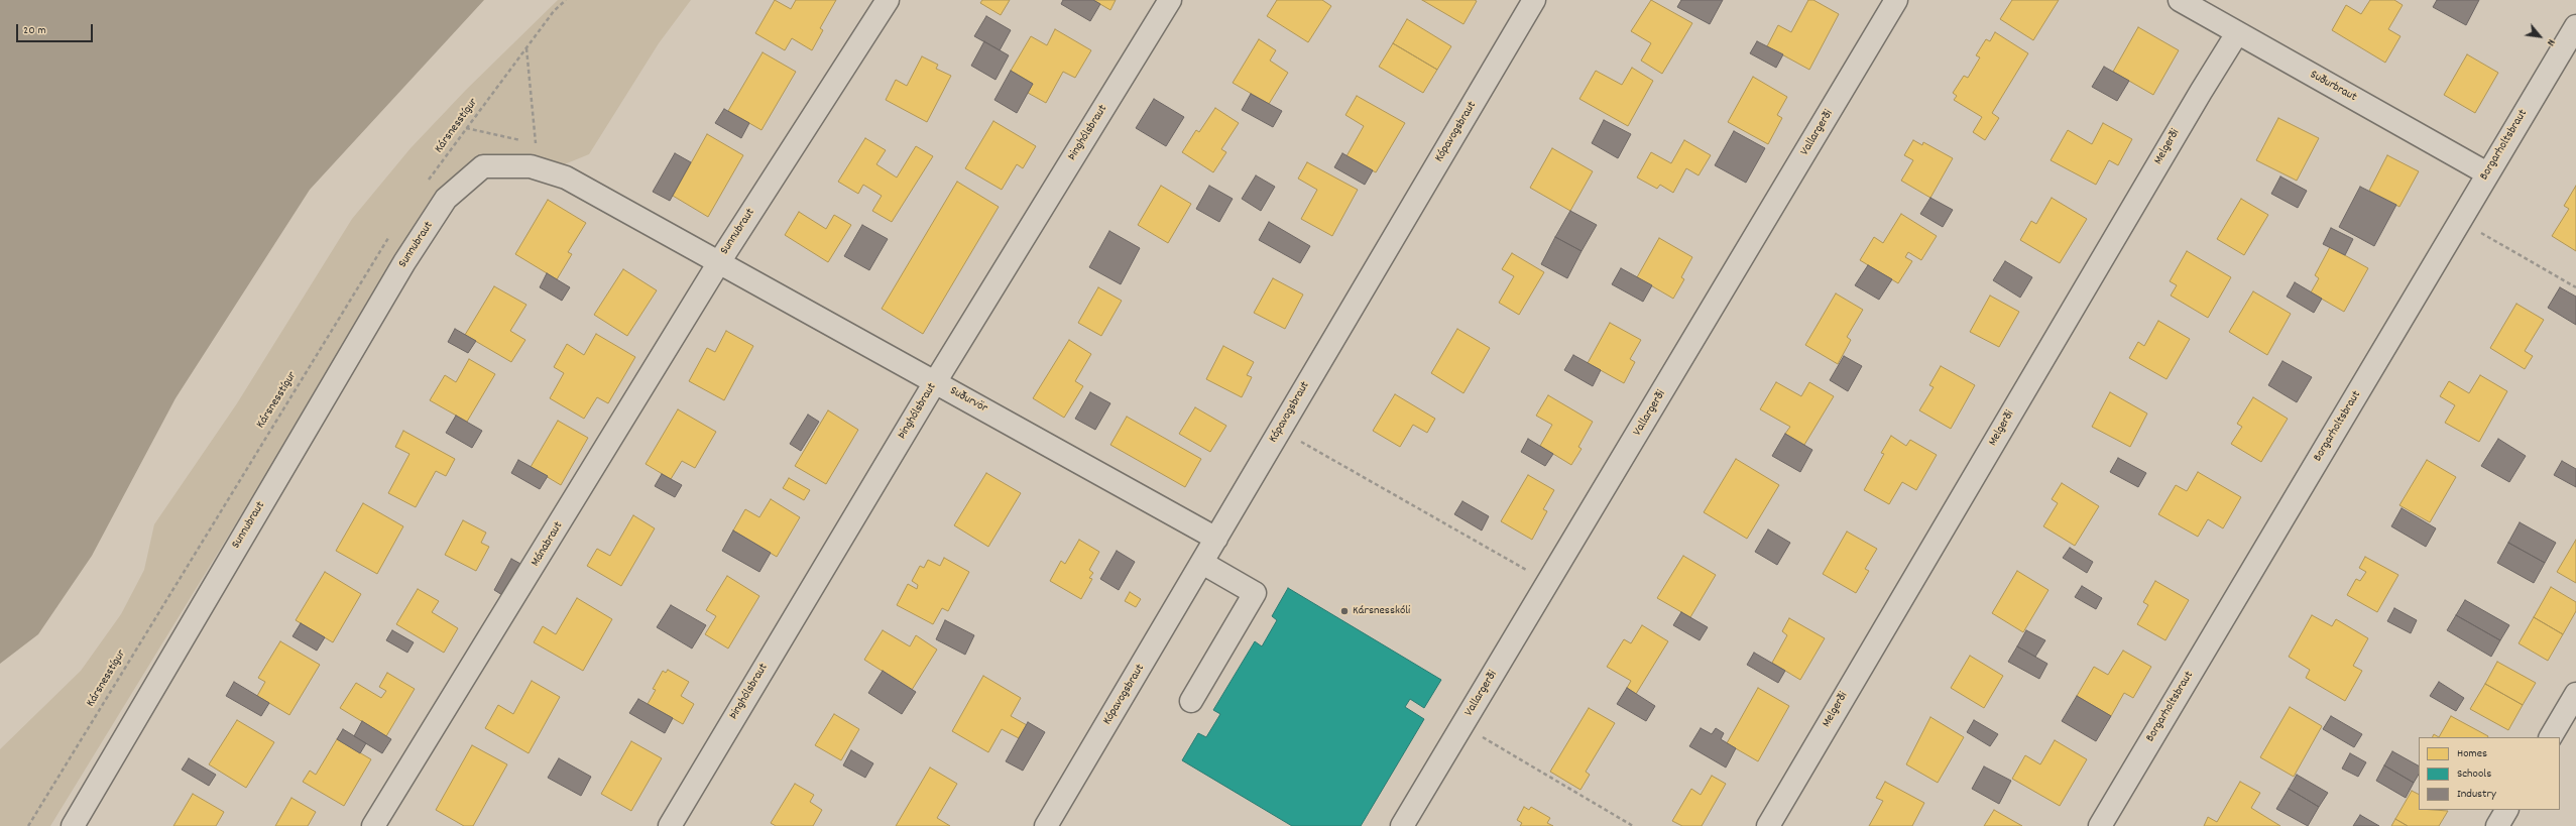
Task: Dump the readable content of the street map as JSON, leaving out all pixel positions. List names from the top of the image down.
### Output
{
  "streets": {
    "street": [
      "Suðurbraut",
      "Kópavogsbraut",
      "Þinghólsbraut",
      "Vallargerði",
      "Borgarholtsbraut",
      "Melgerði",
      "Sunnubraut",
      "Suðurvör",
      "Mánabraut"
    ],
    "path": ["Kársnesstígur"]
  },
  "crossings": [
    ["Suðurbraut", "Borgarholtsbraut"],
    ["Suðurbraut", "Melgerði"],
    ["Kópavogsbraut", "Suðurvör"],
    ["Þinghólsbraut", "Suðurvör"],
    ["Sunnubraut", "Suðurvör"],
    ["Sunnubraut", "Mánabraut"],
    ["Suðurvör", "Mánabraut"]
  ],
  "places": ["Kársnesskóli"],
  "legend": ["Homes", "Schools", "Industry"],
  "scale_bar": "20 m",
  "north": "bottom right"
}
